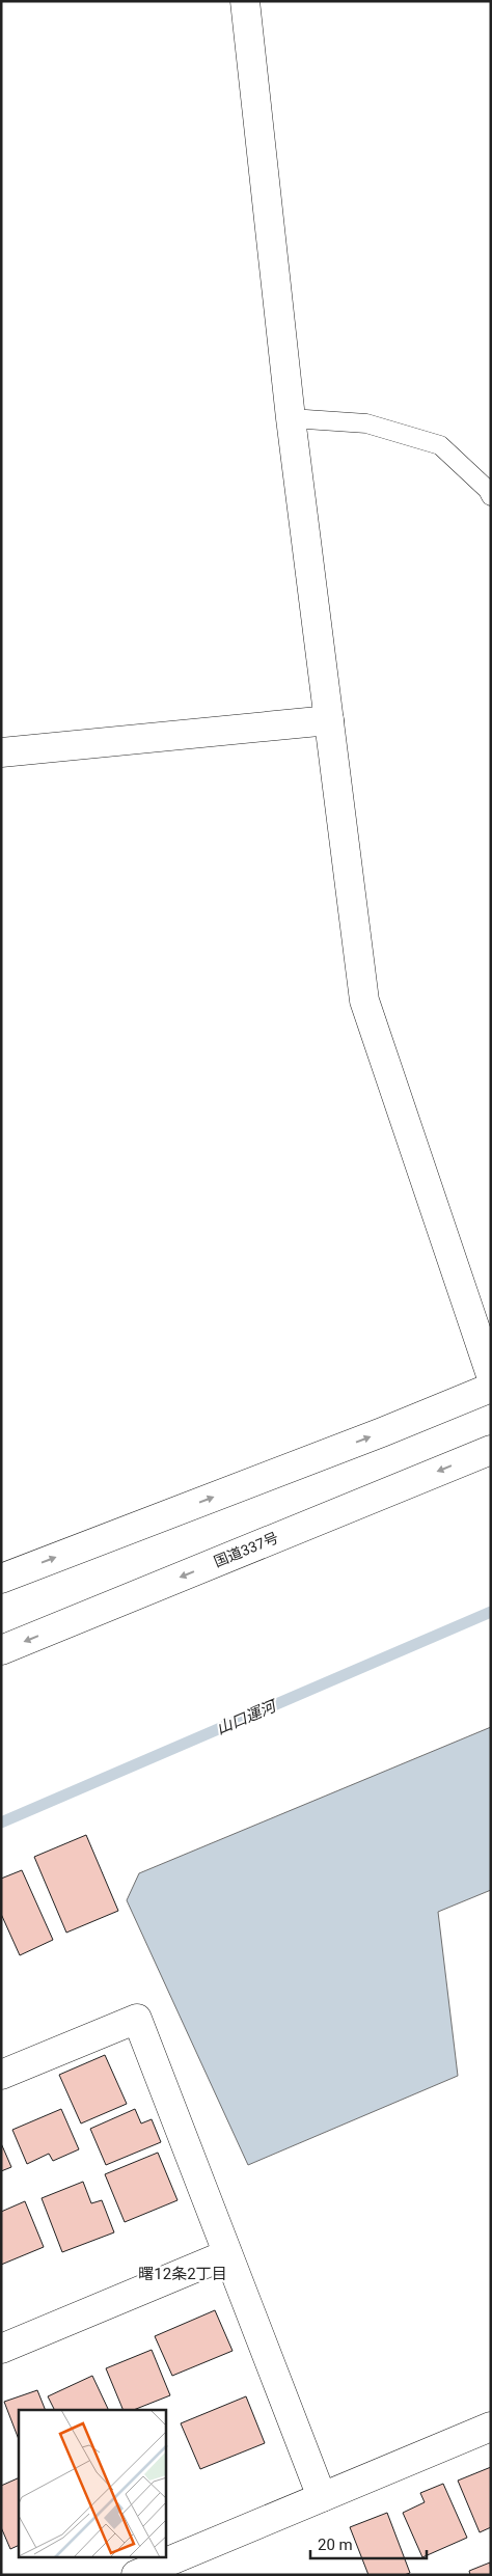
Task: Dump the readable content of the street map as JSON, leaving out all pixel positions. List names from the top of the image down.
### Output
{
  "streets": {
    "main road": ["国道337号"]
  },
  "districts": ["曙12条2丁目"],
  "water": ["山口運河"],
  "scale_bar": "20 m"
}
